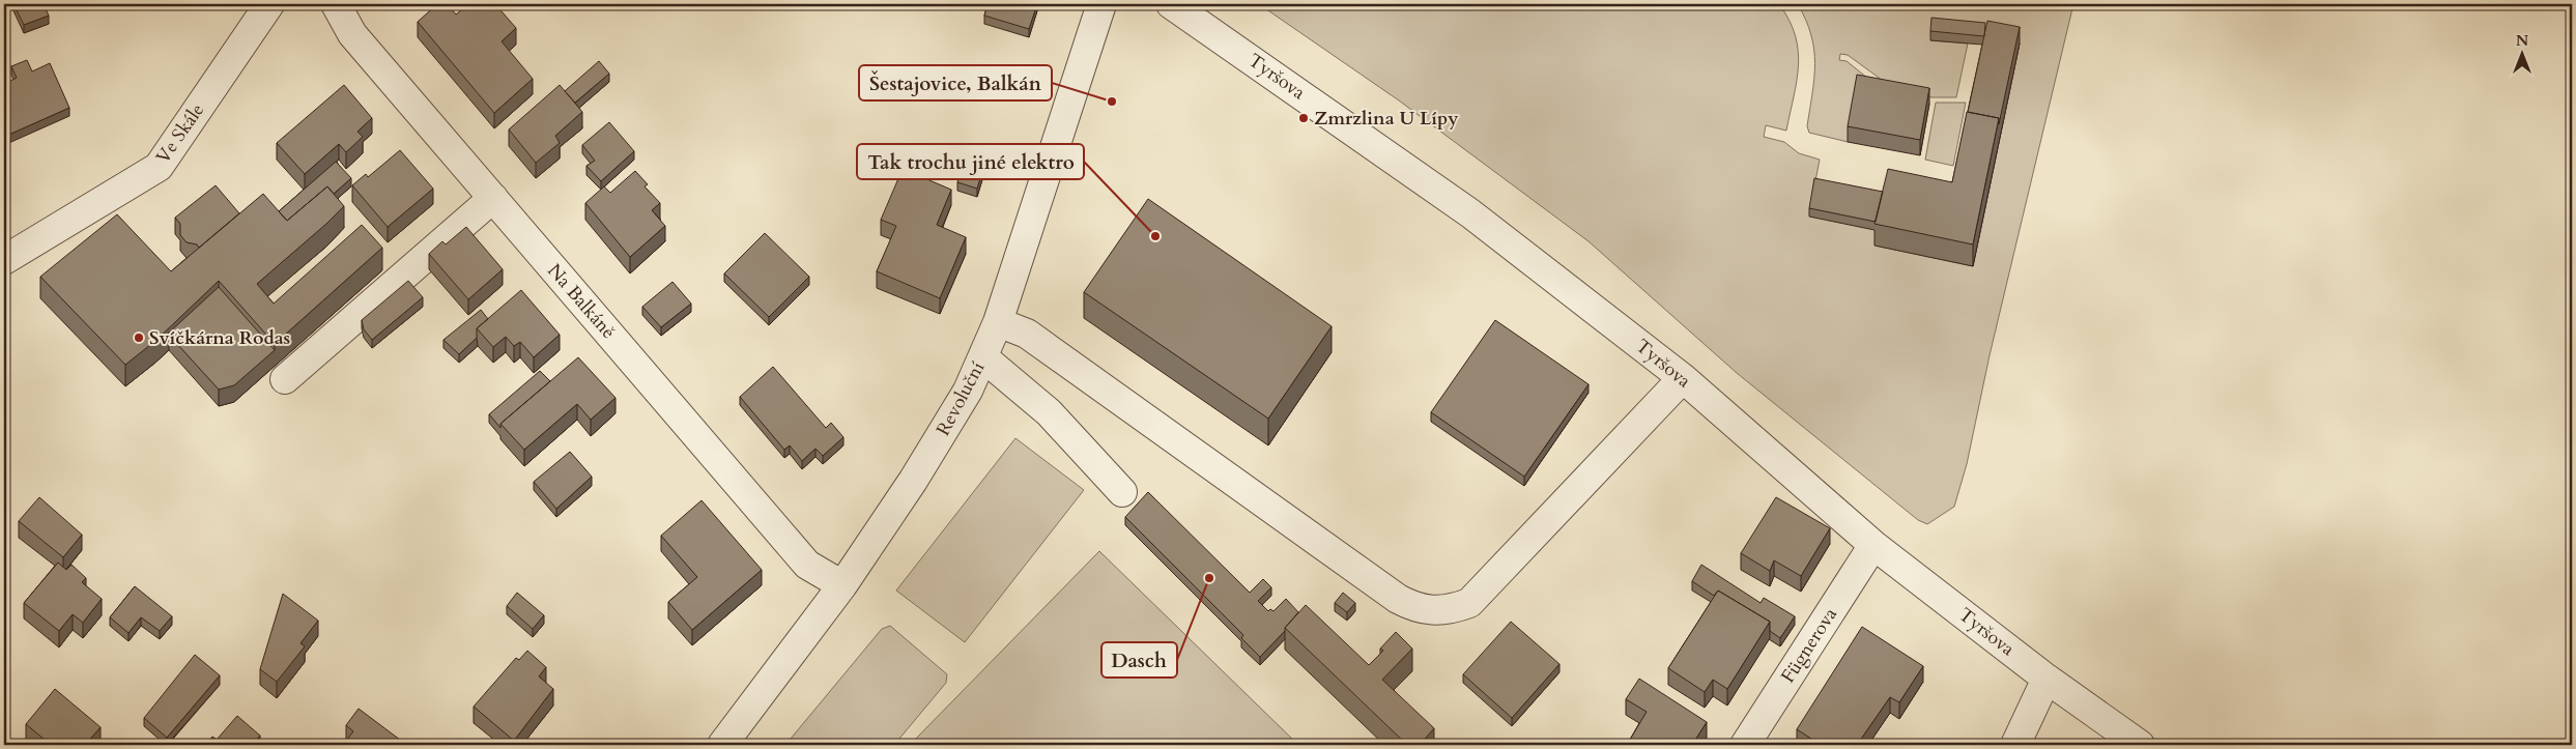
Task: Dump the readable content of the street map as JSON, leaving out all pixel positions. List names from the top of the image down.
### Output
{
  "streets": {
    "street": [
      "Tyršova",
      "Ve Skále",
      "Na Balkáně",
      "Revoluční",
      "Fügnerova"
    ]
  },
  "crossings": [
    ["Tyršova", "Fügnerova"],
    ["Na Balkáně", "Revoluční"]
  ],
  "places": [
    "Šestajovice, Balkán",
    "Zmrzlina U Lípy",
    "Tak trochu jiné elektro",
    "Svíčkárna Rodas",
    "Dasch"
  ],
  "north": "top"
}
